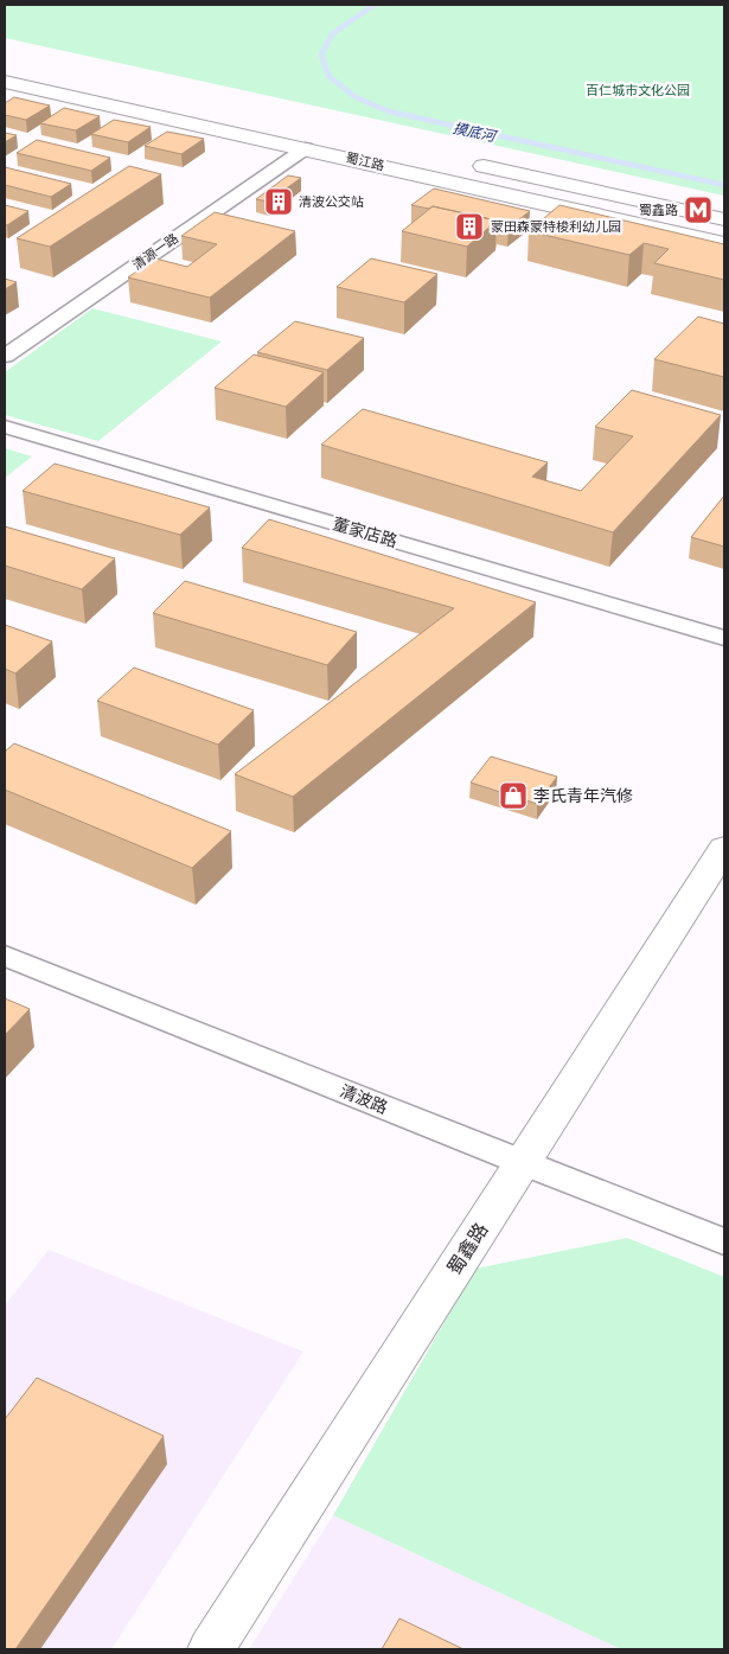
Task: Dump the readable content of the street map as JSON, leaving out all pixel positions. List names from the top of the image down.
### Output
{
  "streets": {
    "street": [
      "蜀江路",
      "清源一路",
      "董家店路",
      "清波路",
      "蜀鑫路"
    ]
  },
  "crossings": [
    ["蜀江路", "清源一路"],
    ["清波路", "蜀鑫路"]
  ],
  "water": ["摸底河"],
  "parks": ["百仁城市文化公园"],
  "places": {
    "building": ["清波公交站", "蒙田森蒙特梭利幼儿园"],
    "metro station": ["蜀鑫路"],
    "shop": ["李氏青年汽修"]
  }
}
